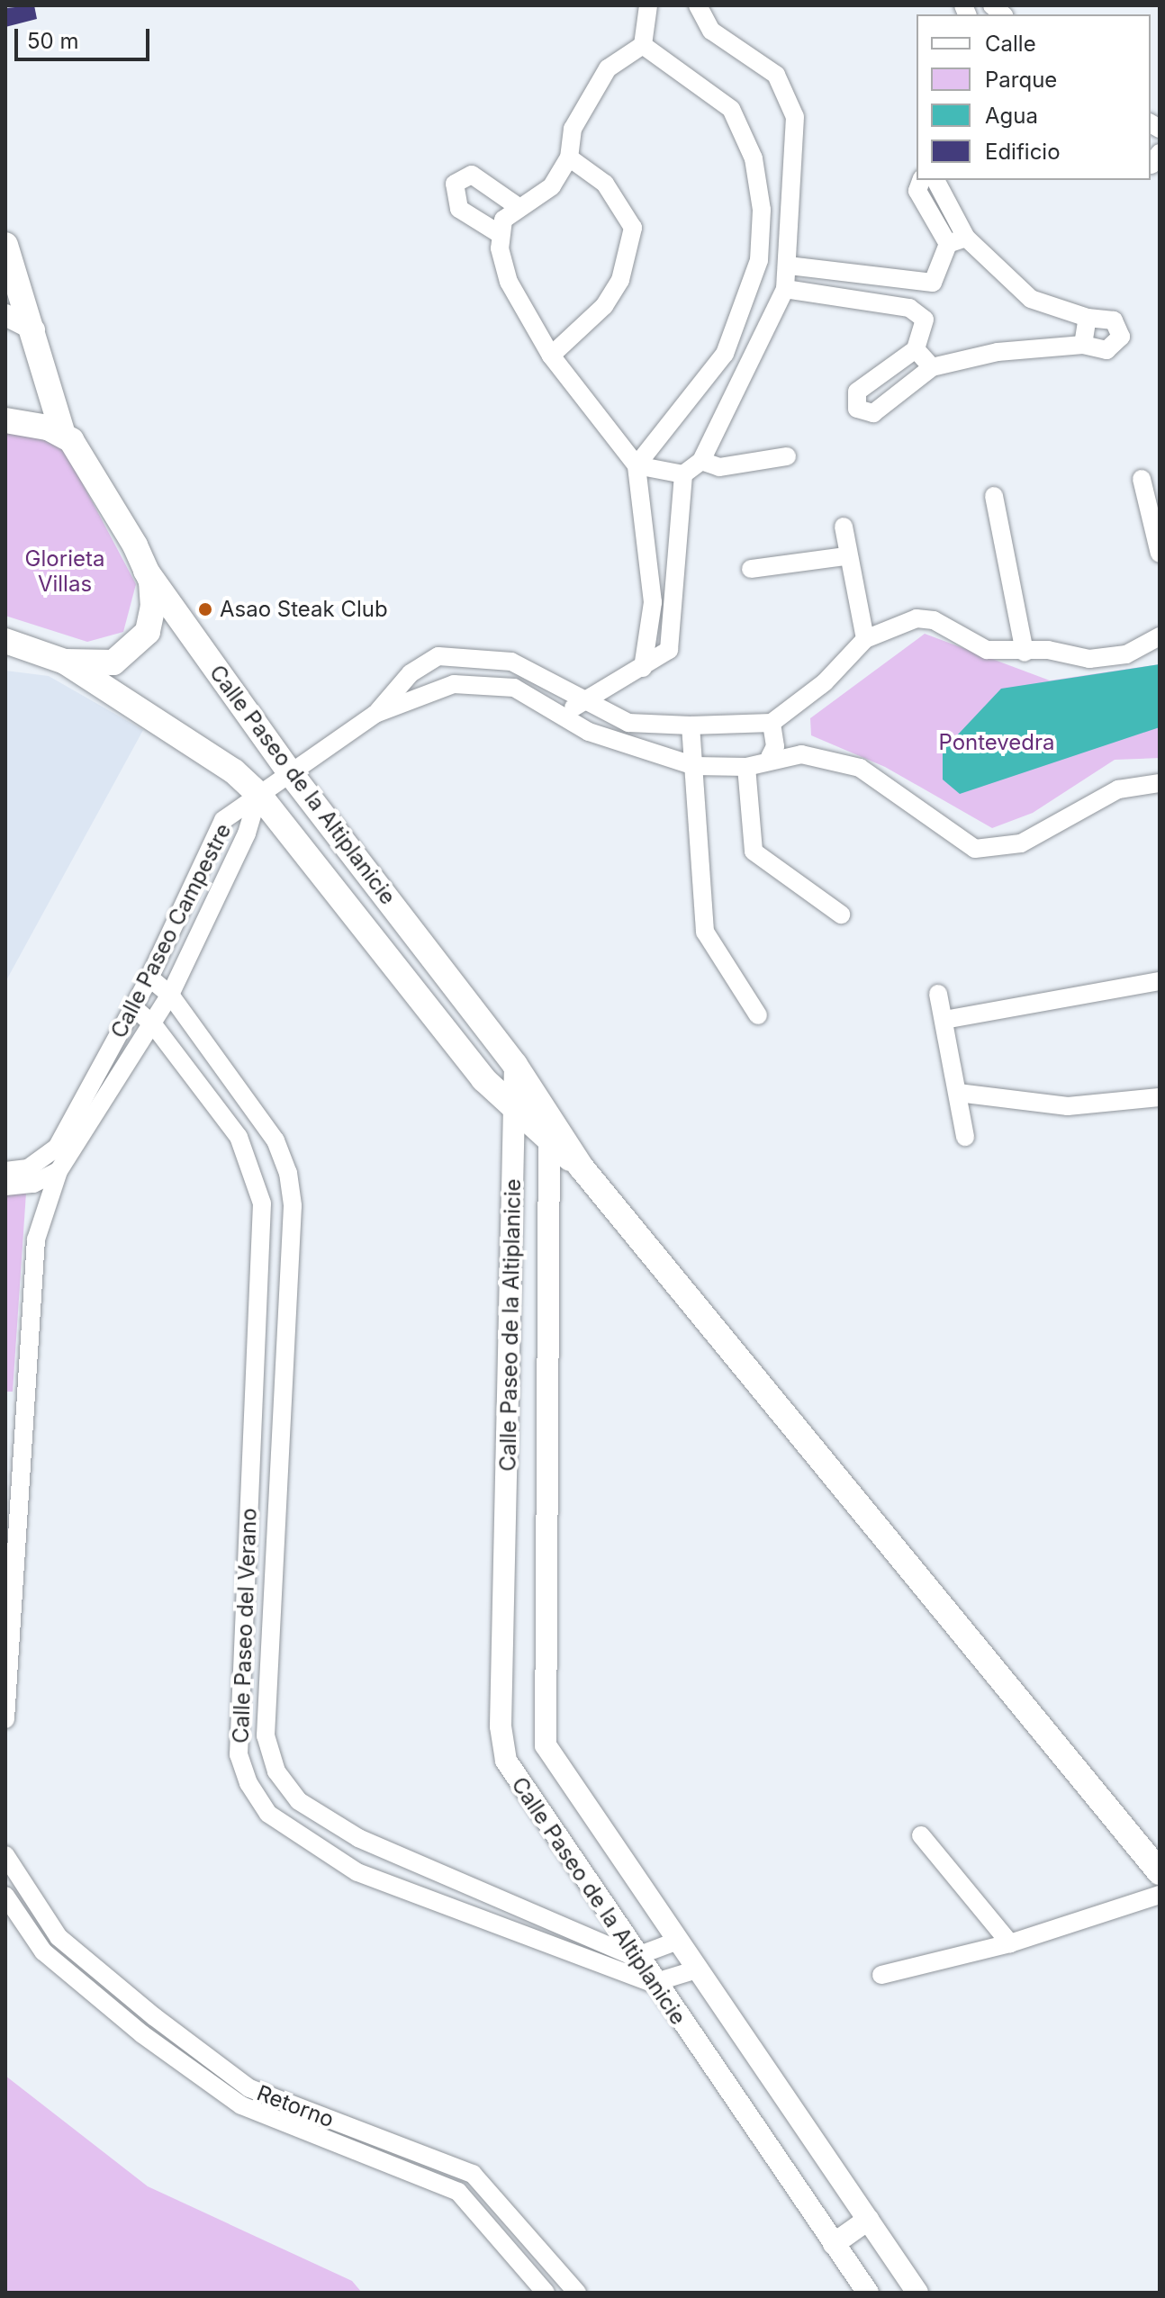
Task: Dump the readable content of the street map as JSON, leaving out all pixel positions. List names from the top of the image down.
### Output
{
  "streets": {
    "main road": ["Calle Paseo de la Altiplanicie"],
    "street": ["Calle Paseo Campestre", "Calle Paseo del Verano", "Retorno"]
  },
  "crossings": [
    ["Calle Paseo de la Altiplanicie", "Calle Paseo Campestre"],
    ["Calle Paseo de la Altiplanicie", "Calle Paseo del Verano"],
    ["Calle Paseo Campestre", "Calle Paseo del Verano"]
  ],
  "parks": ["Glorieta Villas", "Pontevedra"],
  "places": ["Asao Steak Club"],
  "legend": [
    "Calle",
    "Parque",
    "Agua",
    "Edificio"
  ],
  "scale_bar": "50 m"
}
